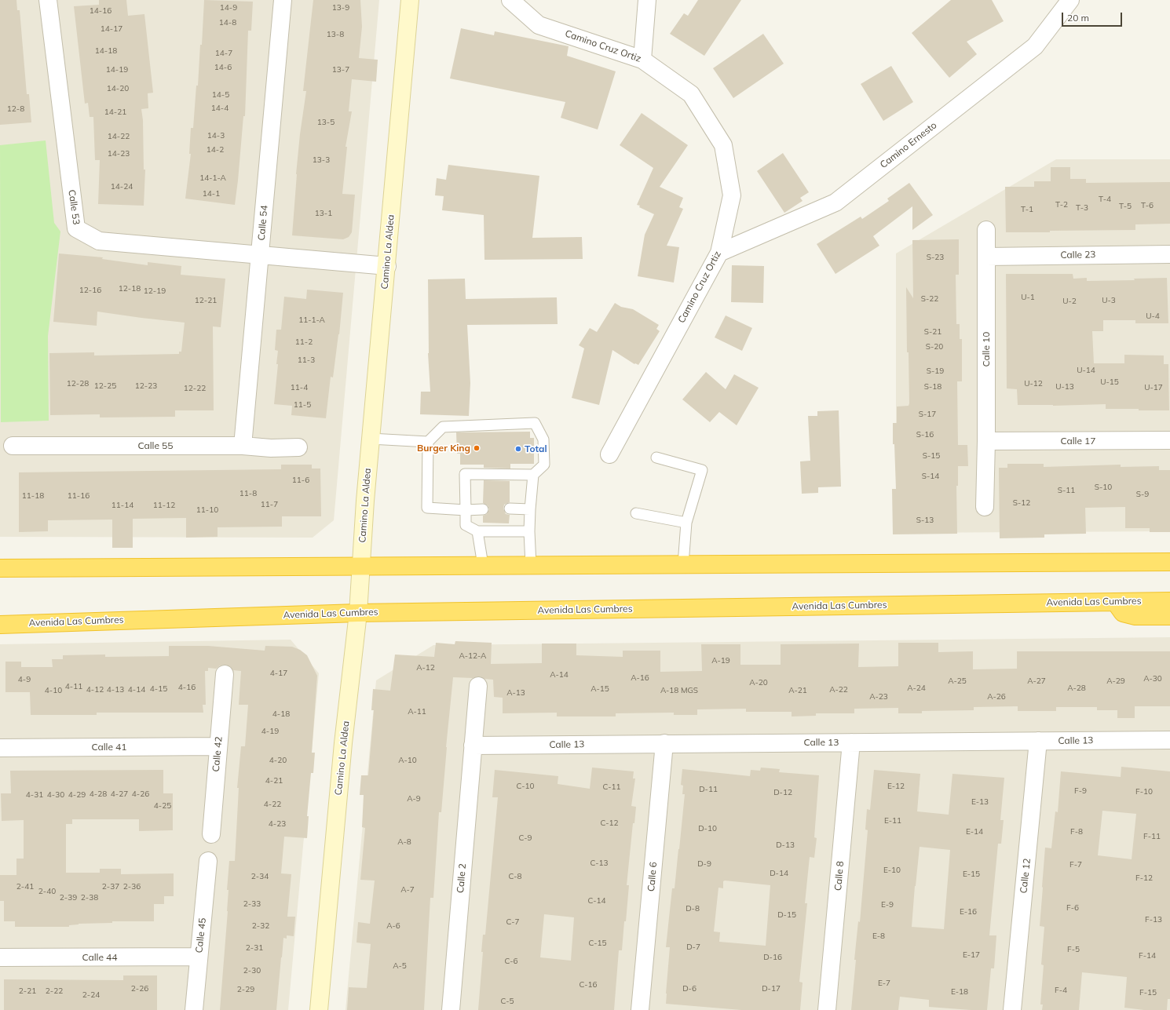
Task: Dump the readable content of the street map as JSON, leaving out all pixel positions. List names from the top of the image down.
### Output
{
  "streets": {
    "highway": ["Avenida Las Cumbres"],
    "street": [
      "Camino Cruz Ortiz",
      "Camino Ernesto",
      "Calle 53",
      "Calle 54",
      "Camino La Aldea",
      "Calle 23",
      "Calle 10",
      "Calle 17",
      "Calle 55",
      "Calle 13",
      "Calle 41",
      "Calle 42",
      "Calle 8",
      "Calle 12",
      "Calle 6",
      "Calle 2",
      "Calle 45",
      "Calle 44"
    ]
  },
  "crossings": [
    ["Camino Cruz Ortiz", "Camino Ernesto"],
    ["Calle 53", "Calle 54"],
    ["Calle 54", "Calle 55"],
    ["Camino La Aldea", "Avenida Las Cumbres"],
    ["Calle 23", "Calle 10"],
    ["Calle 10", "Calle 17"],
    ["Calle 13", "Calle 8"],
    ["Calle 13", "Calle 12"],
    ["Calle 13", "Calle 6"],
    ["Calle 13", "Calle 2"],
    ["Calle 41", "Calle 42"],
    ["Calle 45", "Calle 44"]
  ],
  "places": ["Burger King", "Total"],
  "house_numbers": [
    "14-9",
    "13-9",
    "14-16",
    "14-8",
    "14-17",
    "13-8",
    "14-18",
    "14-7",
    "14-6",
    "14-19",
    "13-7",
    "14-20",
    "14-5",
    "14-4",
    "12-8",
    "14-21",
    "13-5",
    "14-3",
    "14-22",
    "14-2",
    "14-23",
    "13-3",
    "14-1-A",
    "14-24",
    "14-1",
    "T-4",
    "T-2",
    "T-6",
    "T-5",
    "T-3",
    "T-1",
    "13-1",
    "S-23",
    "12-18",
    "12-16",
    "12-19",
    "U-1",
    "S-22",
    "12-21",
    "U-3",
    "U-2",
    "U-4",
    "11-1-A",
    "S-21",
    "11-2",
    "S-20",
    "11-3",
    "U-14",
    "S-19",
    "U-15",
    "12-28",
    "U-12",
    "12-25",
    "12-23",
    "S-18",
    "U-13",
    "11-4",
    "U-17",
    "12-22",
    "11-5",
    "S-17",
    "S-16",
    "S-15",
    "S-14",
    "11-6",
    "S-10",
    "S-11",
    "11-8",
    "S-9",
    "11-18",
    "11-16",
    "S-12",
    "11-7",
    "11-14",
    "11-12",
    "11-10",
    "S-13",
    "A-12-A",
    "A-19",
    "A-12",
    "4-17",
    "A-14",
    "A-16",
    "A-30",
    "4-9",
    "A-25",
    "A-27",
    "A-29",
    "A-20",
    "4-11",
    "4-16",
    "A-24",
    "A-28",
    "4-15",
    "A-15",
    "4-12",
    "4-13",
    "4-14",
    "A-22",
    "4-10",
    "A-18 MGS",
    "A-21",
    "A-13",
    "A-23",
    "A-26",
    "A-11",
    "4-18",
    "4-19",
    "4-20",
    "A-10",
    "4-21",
    "C-10",
    "E-12",
    "C-11",
    "D-11",
    "F-9",
    "F-10",
    "D-12",
    "4-28",
    "4-27",
    "4-26",
    "4-31",
    "4-30",
    "4-29",
    "A-9",
    "E-13",
    "4-22",
    "4-25",
    "E-11",
    "C-12",
    "4-23",
    "D-10",
    "E-14",
    "F-8",
    "F-11",
    "C-9",
    "A-8",
    "D-13",
    "C-13",
    "D-9",
    "F-7",
    "E-10",
    "D-14",
    "E-15",
    "2-34",
    "C-8",
    "F-12",
    "2-41",
    "2-37",
    "2-36",
    "A-7",
    "2-40",
    "2-39",
    "2-38",
    "C-14",
    "2-33",
    "E-9",
    "F-6",
    "D-8",
    "E-16",
    "D-15",
    "F-13",
    "C-7",
    "2-32",
    "A-6",
    "E-8",
    "C-15",
    "D-7",
    "2-31",
    "F-5",
    "E-17",
    "F-14",
    "D-16",
    "C-6",
    "A-5",
    "2-30",
    "E-7",
    "C-16",
    "2-26",
    "D-6",
    "D-17",
    "2-29",
    "F-4",
    "2-21",
    "2-22",
    "E-18",
    "F-15",
    "2-24",
    "C-5"
  ],
  "scale_bar": "20 m"
}
